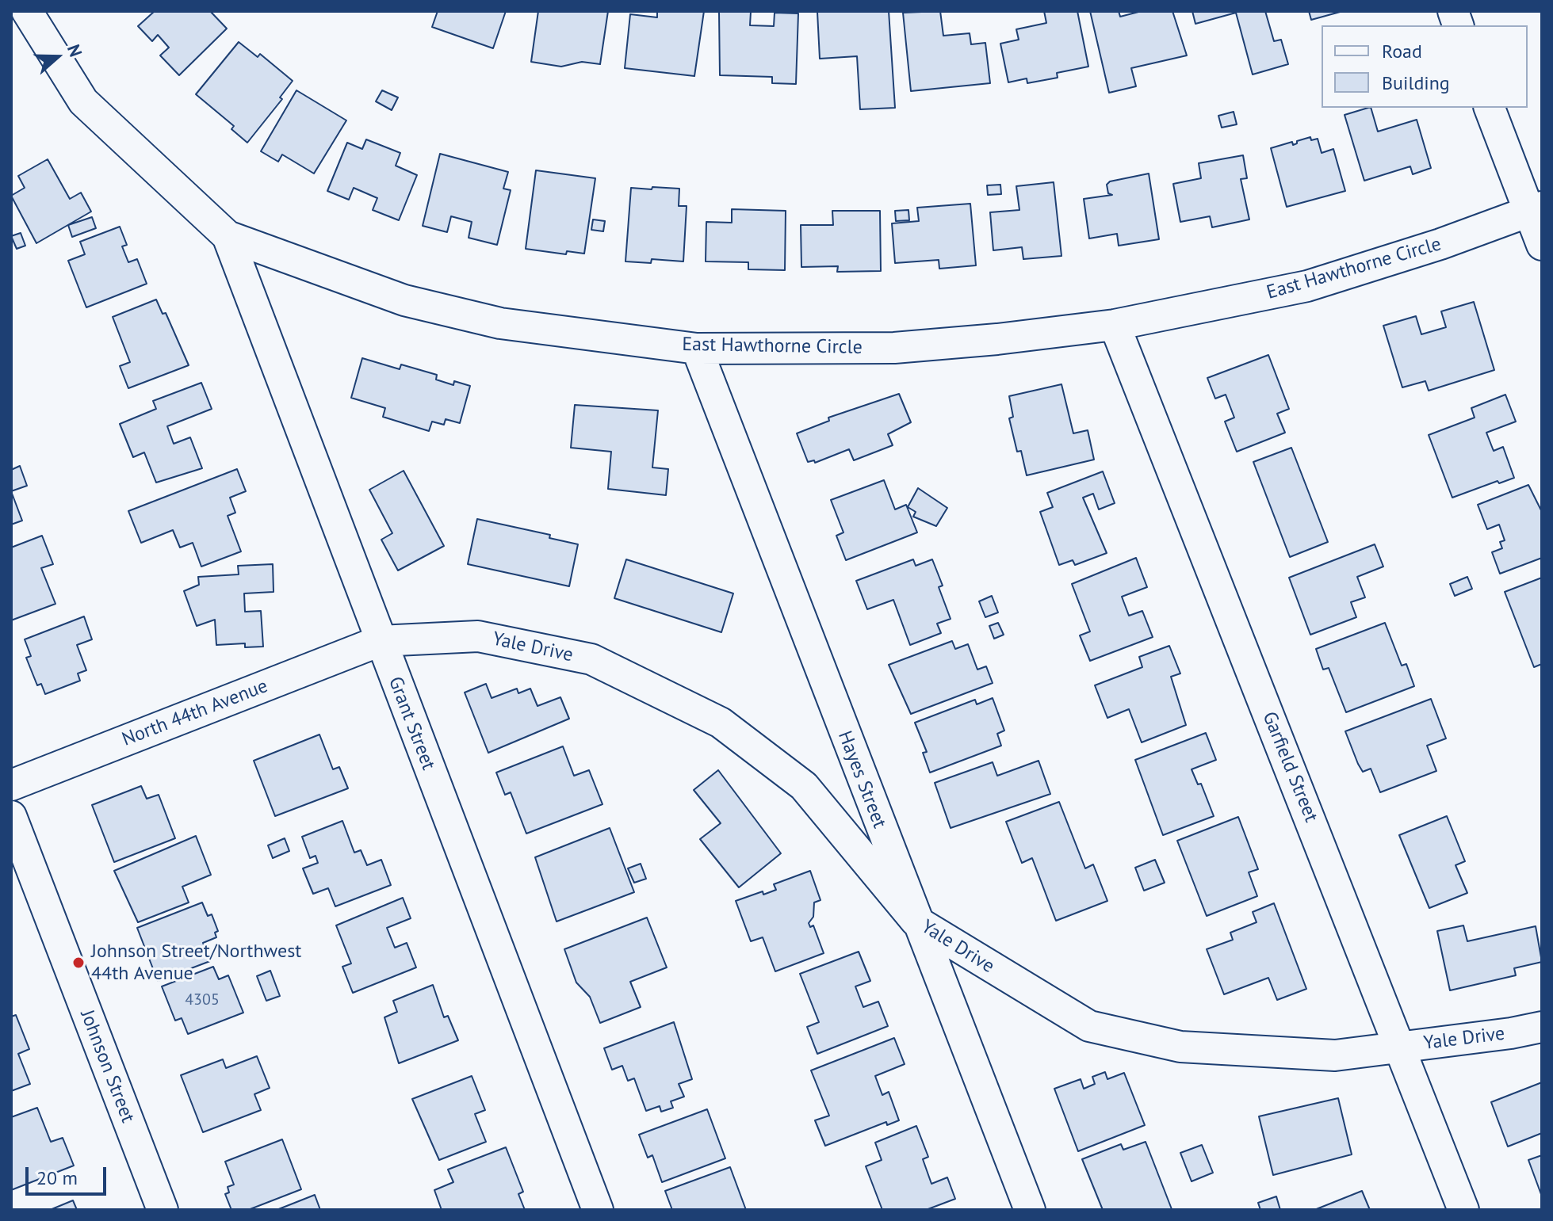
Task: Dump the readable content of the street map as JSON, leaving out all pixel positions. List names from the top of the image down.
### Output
{
  "streets": {
    "street": [
      "East Hawthorne Circle",
      "Yale Drive",
      "North 44th Avenue",
      "Grant Street",
      "Garfield Street",
      "Hayes Street",
      "Johnson Street"
    ]
  },
  "crossings": [
    ["East Hawthorne Circle", "Grant Street"],
    ["East Hawthorne Circle", "Garfield Street"],
    ["East Hawthorne Circle", "Hayes Street"],
    ["Yale Drive", "North 44th Avenue"],
    ["Yale Drive", "Grant Street"],
    ["Yale Drive", "Garfield Street"],
    ["Yale Drive", "Hayes Street"],
    ["North 44th Avenue", "Grant Street"]
  ],
  "places": ["Johnson Street/Northwest 44th Avenue"],
  "house_numbers": ["4305"],
  "legend": ["Road", "Building"],
  "scale_bar": "20 m",
  "north": "right"
}
